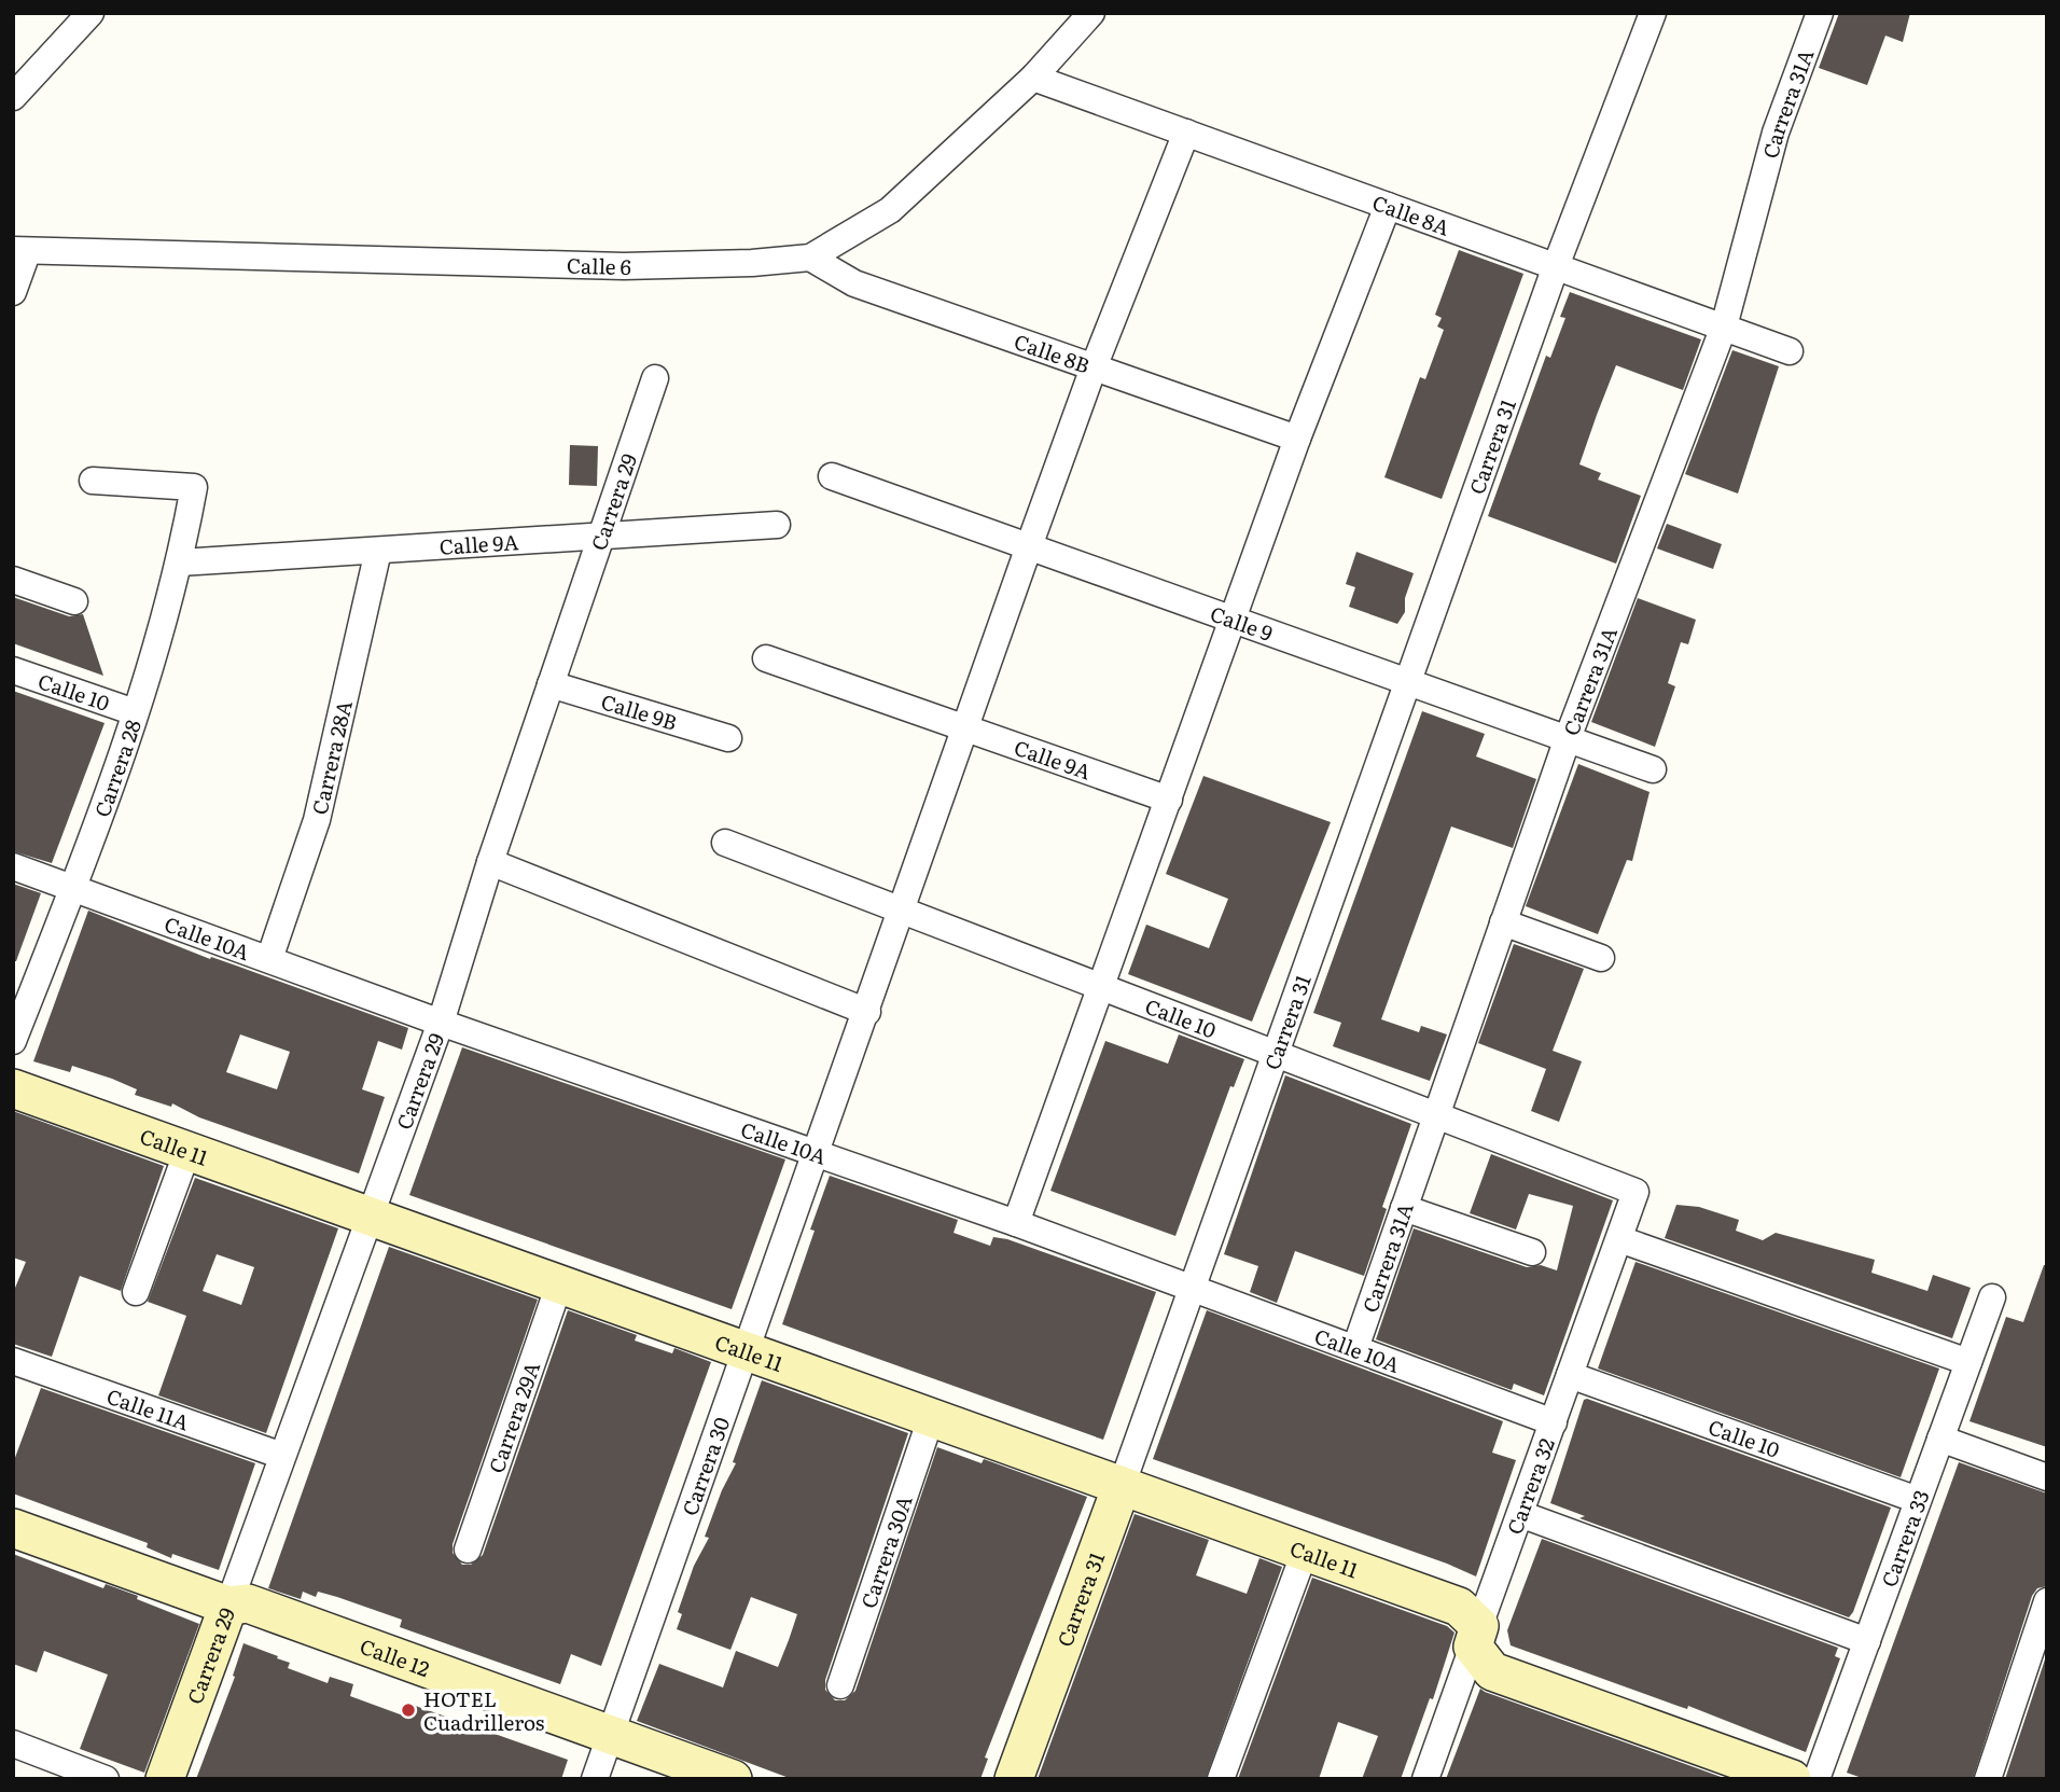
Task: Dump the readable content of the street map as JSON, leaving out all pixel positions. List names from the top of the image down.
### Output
{
  "streets": {
    "street": [
      "Carrera 31A",
      "Calle 8A",
      "Calle 6",
      "Calle 8B",
      "Carrera 31",
      "Carrera 29",
      "Calle 9A",
      "Calle 9",
      "Calle 10",
      "Calle 9B",
      "Carrera 28A",
      "Carrera 28",
      "Calle 10A",
      "Calle 11",
      "Calle 11A",
      "Carrera 29A",
      "Carrera 30",
      "Carrera 32",
      "Carrera 33",
      "Carrera 30A",
      "Calle 12"
    ]
  },
  "crossings": [
    ["Carrera 31A", "Calle 8A"],
    ["Carrera 31A", "Calle 9"],
    ["Carrera 31A", "Calle 10"],
    ["Carrera 31A", "Calle 10A"],
    ["Calle 8A", "Calle 6"],
    ["Calle 8A", "Carrera 31"],
    ["Calle 8A", "Carrera 30"],
    ["Calle 6", "Calle 8B"],
    ["Calle 8B", "Carrera 30"],
    ["Carrera 31", "Calle 9"],
    ["Carrera 31", "Calle 10"],
    ["Carrera 31", "Calle 10A"],
    ["Carrera 31", "Calle 11"],
    ["Carrera 29", "Calle 9A"],
    ["Carrera 29", "Calle 9B"],
    ["Carrera 29", "Calle 10A"],
    ["Carrera 29", "Calle 11"],
    ["Carrera 29", "Calle 11A"],
    ["Carrera 29", "Calle 12"],
    ["Calle 9A", "Carrera 28A"],
    ["Calle 9A", "Carrera 28"],
    ["Calle 9A", "Carrera 30"],
    ["Calle 9", "Carrera 30"],
    ["Calle 10", "Carrera 28"],
    ["Calle 10", "Carrera 30"],
    ["Calle 10", "Carrera 32"],
    ["Calle 10", "Carrera 33"],
    ["Carrera 28A", "Calle 10A"],
    ["Carrera 28", "Calle 10A"],
    ["Calle 10A", "Carrera 30"],
    ["Calle 10A", "Carrera 32"],
    ["Calle 11", "Carrera 29A"],
    ["Calle 11", "Carrera 30"],
    ["Calle 11", "Carrera 32"],
    ["Calle 11", "Carrera 30A"],
    ["Carrera 30", "Calle 12"]
  ],
  "places": ["HOTEL Cuadrilleros"]
}
